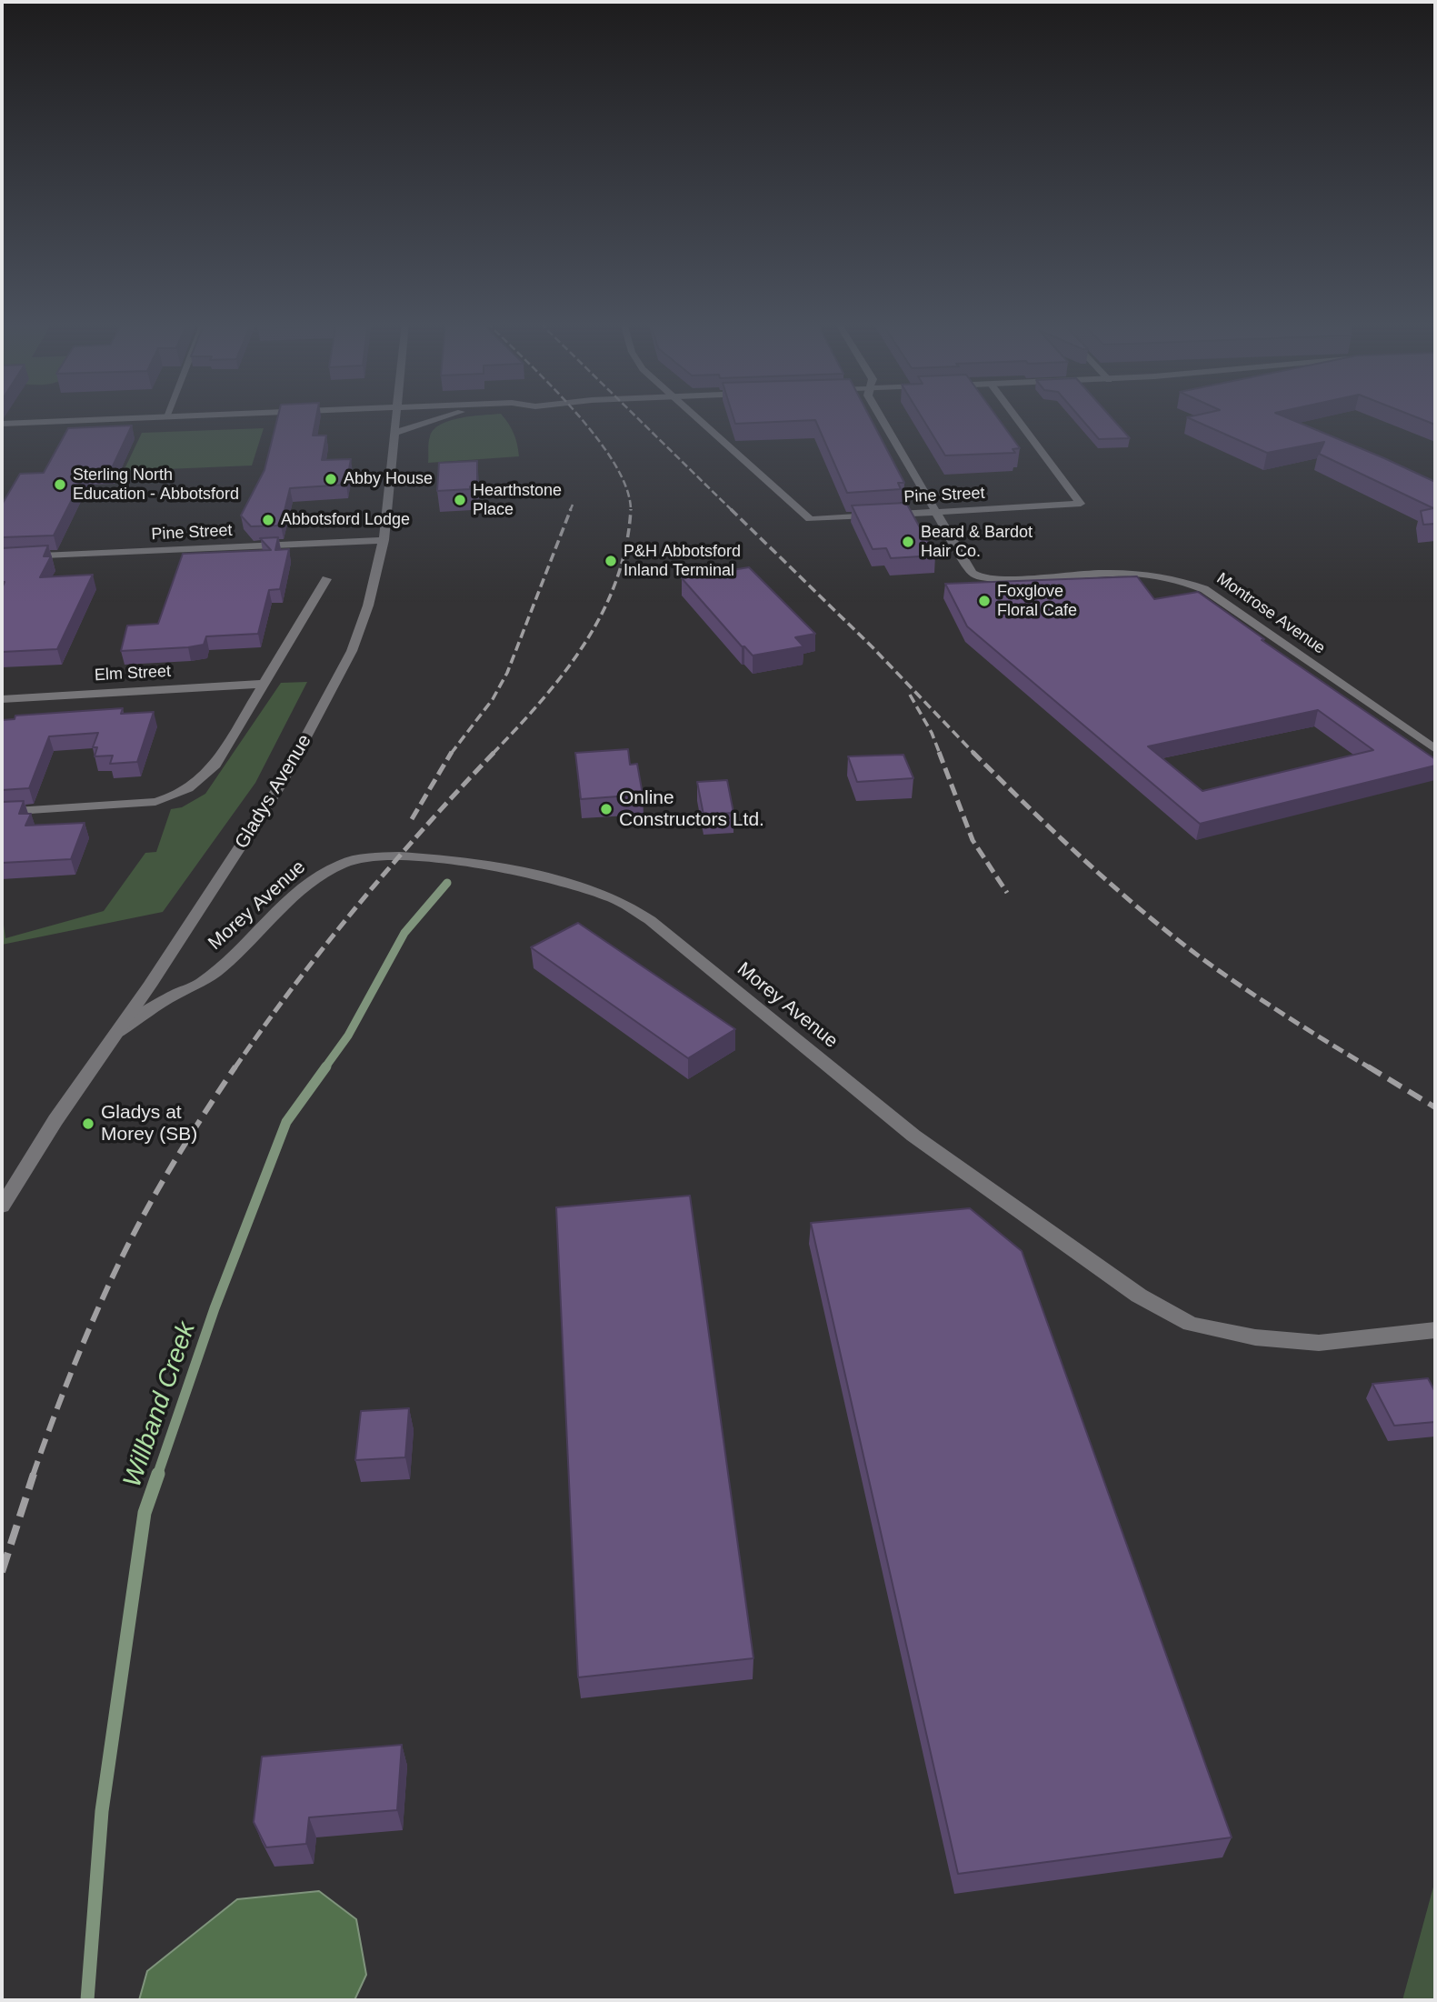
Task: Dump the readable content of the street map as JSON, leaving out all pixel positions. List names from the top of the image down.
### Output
{
  "streets": {
    "street": [
      "Pine Street",
      "Montrose Avenue",
      "Elm Street",
      "Gladys Avenue",
      "Morey Avenue"
    ]
  },
  "crossings": [
    ["Pine Street", "Montrose Avenue"],
    ["Pine Street", "Gladys Avenue"],
    ["Gladys Avenue", "Morey Avenue"]
  ],
  "water": ["Willband Creek"],
  "places": [
    "Abby House",
    "Sterling North Education - Abbotsford",
    "Hearthstone Place",
    "Abbotsford Lodge",
    "Beard & Bardot Hair Co.",
    "P&H Abbotsford Inland Terminal",
    "Foxglove Floral Cafe",
    "Online Constructors Ltd.",
    "Gladys at Morey (SB)"
  ]
}
